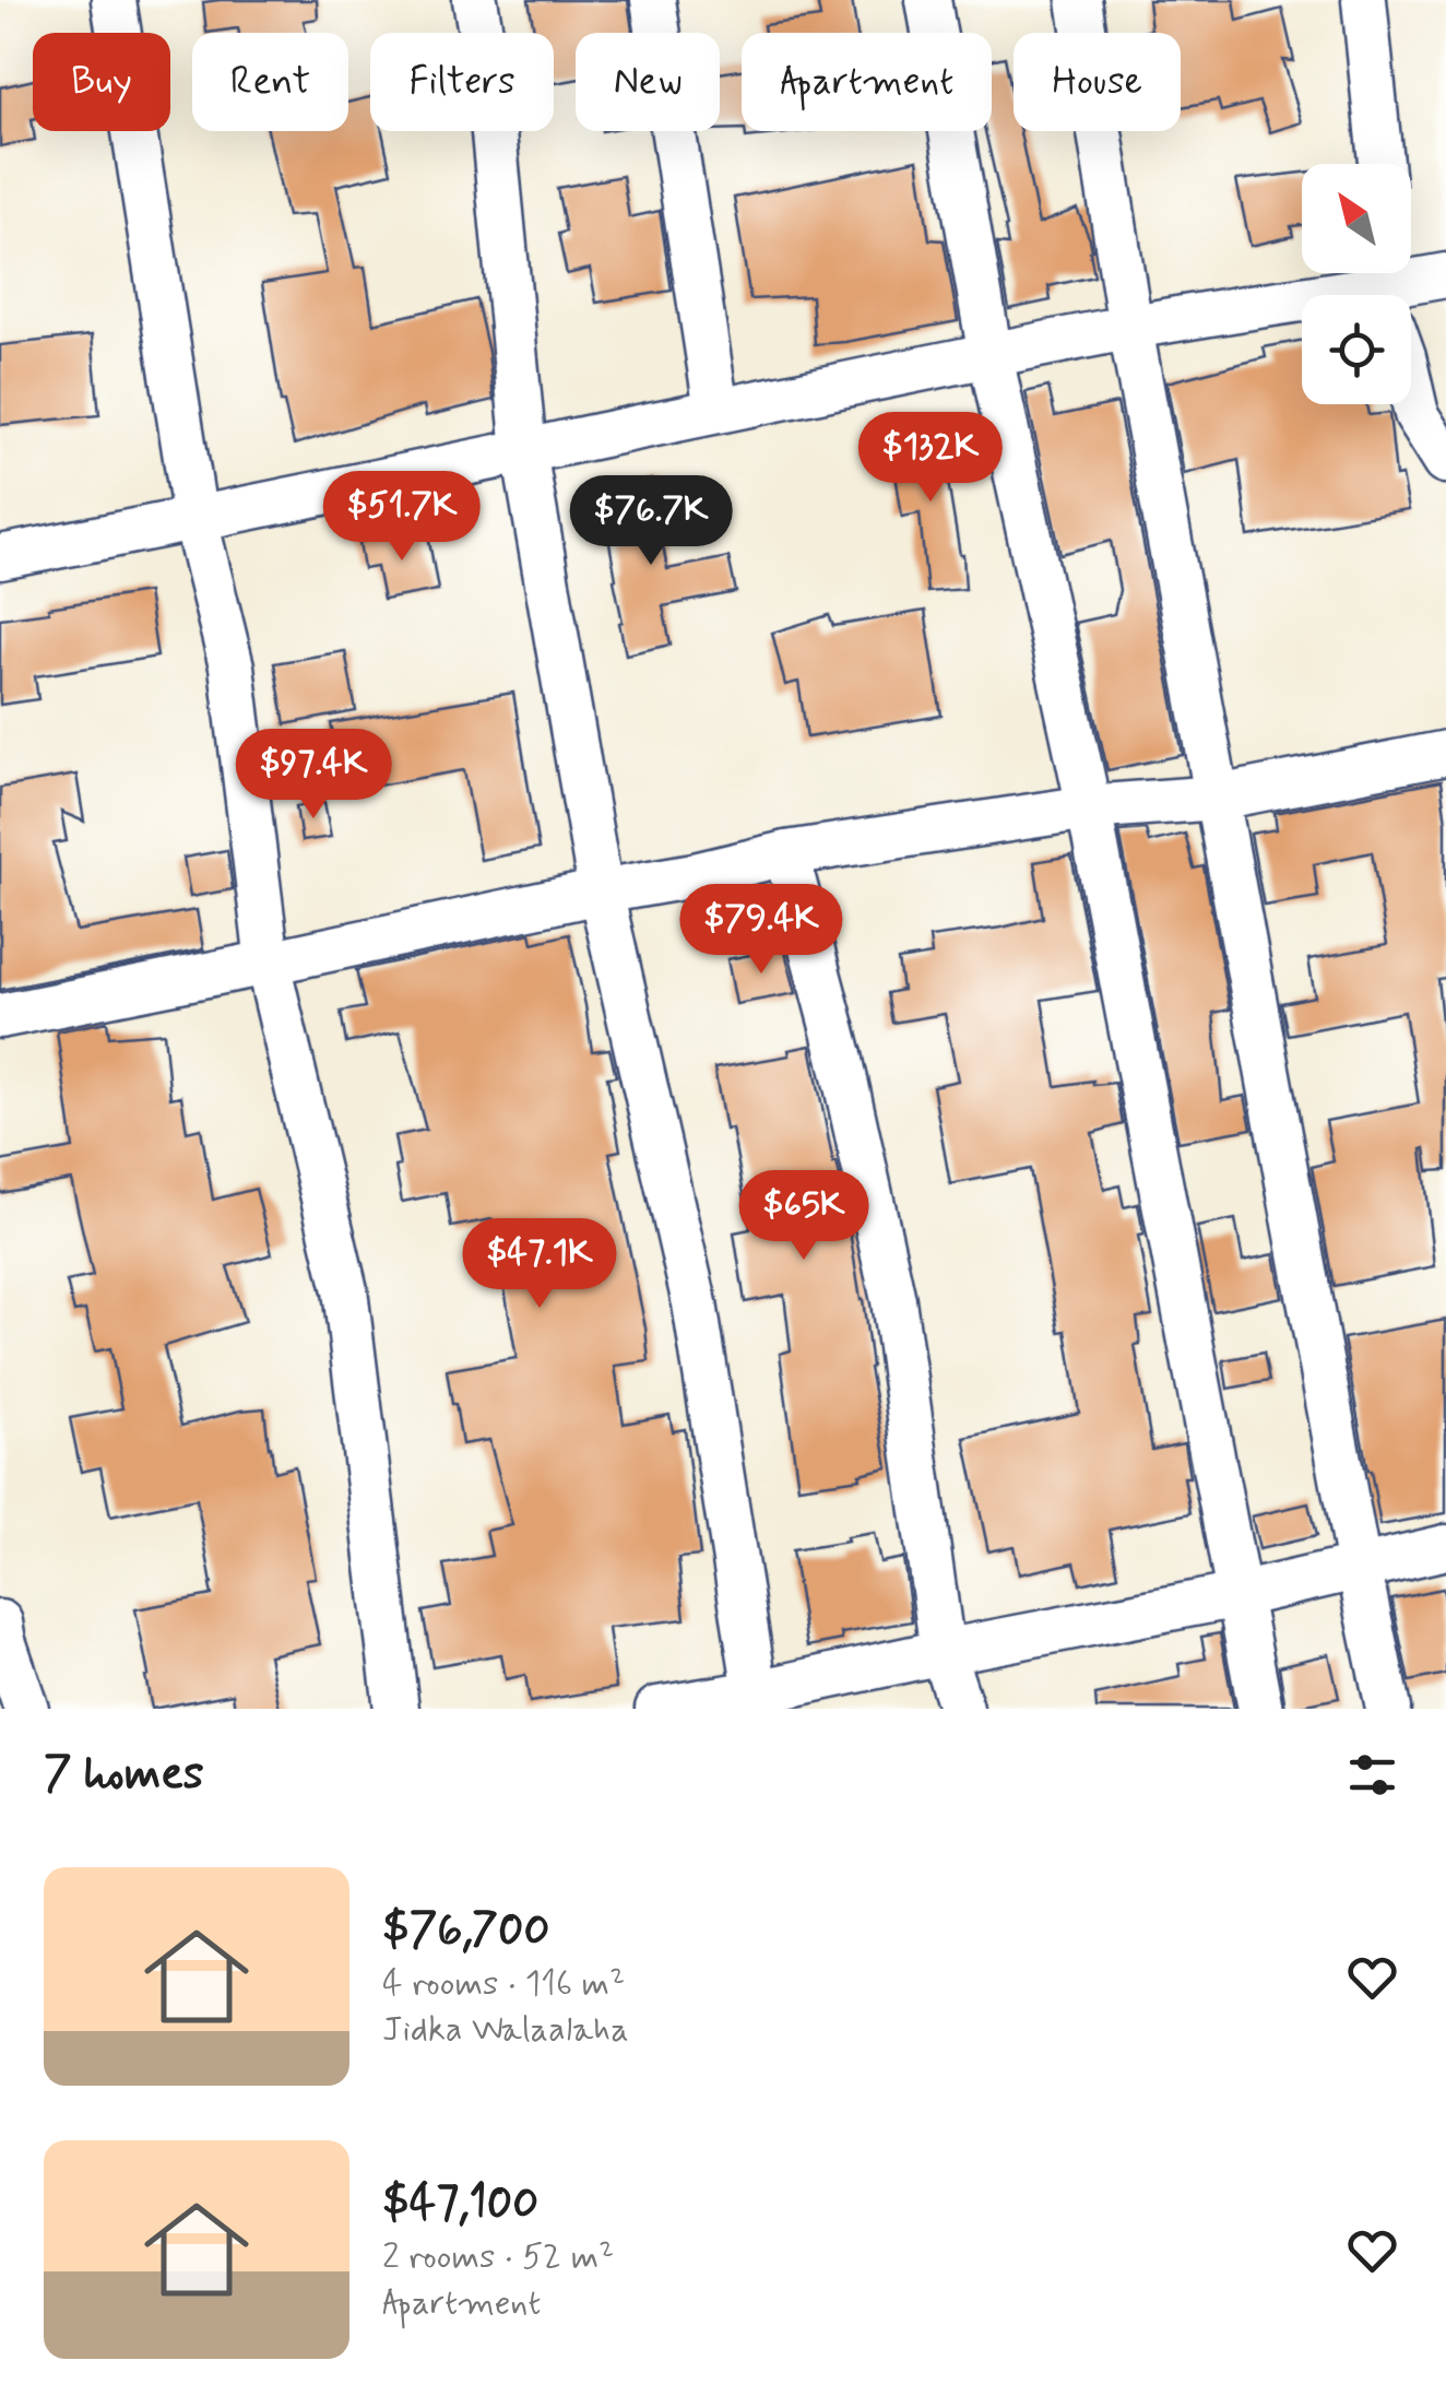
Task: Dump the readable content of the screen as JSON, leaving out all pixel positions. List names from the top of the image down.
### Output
{
  "north": "top left",
  "page": {
    "chip": [
      "Buy",
      "Rent",
      "Filters",
      "New",
      "Apartment",
      "House"
    ],
    "price": [
      "$132K",
      "$51.7K",
      "$76.7K",
      "$97.4K",
      "$79.4K",
      "$65K",
      "$47.1K"
    ],
    "heading": "7 homes",
    "list": [
      {
        "name": "$76,700",
        "note": "4 rooms · 116 m² · Jidka Walaalaha"
      },
      {
        "name": "$47,100",
        "note": "2 rooms · 52 m² · Apartment"
      }
    ]
  }
}
